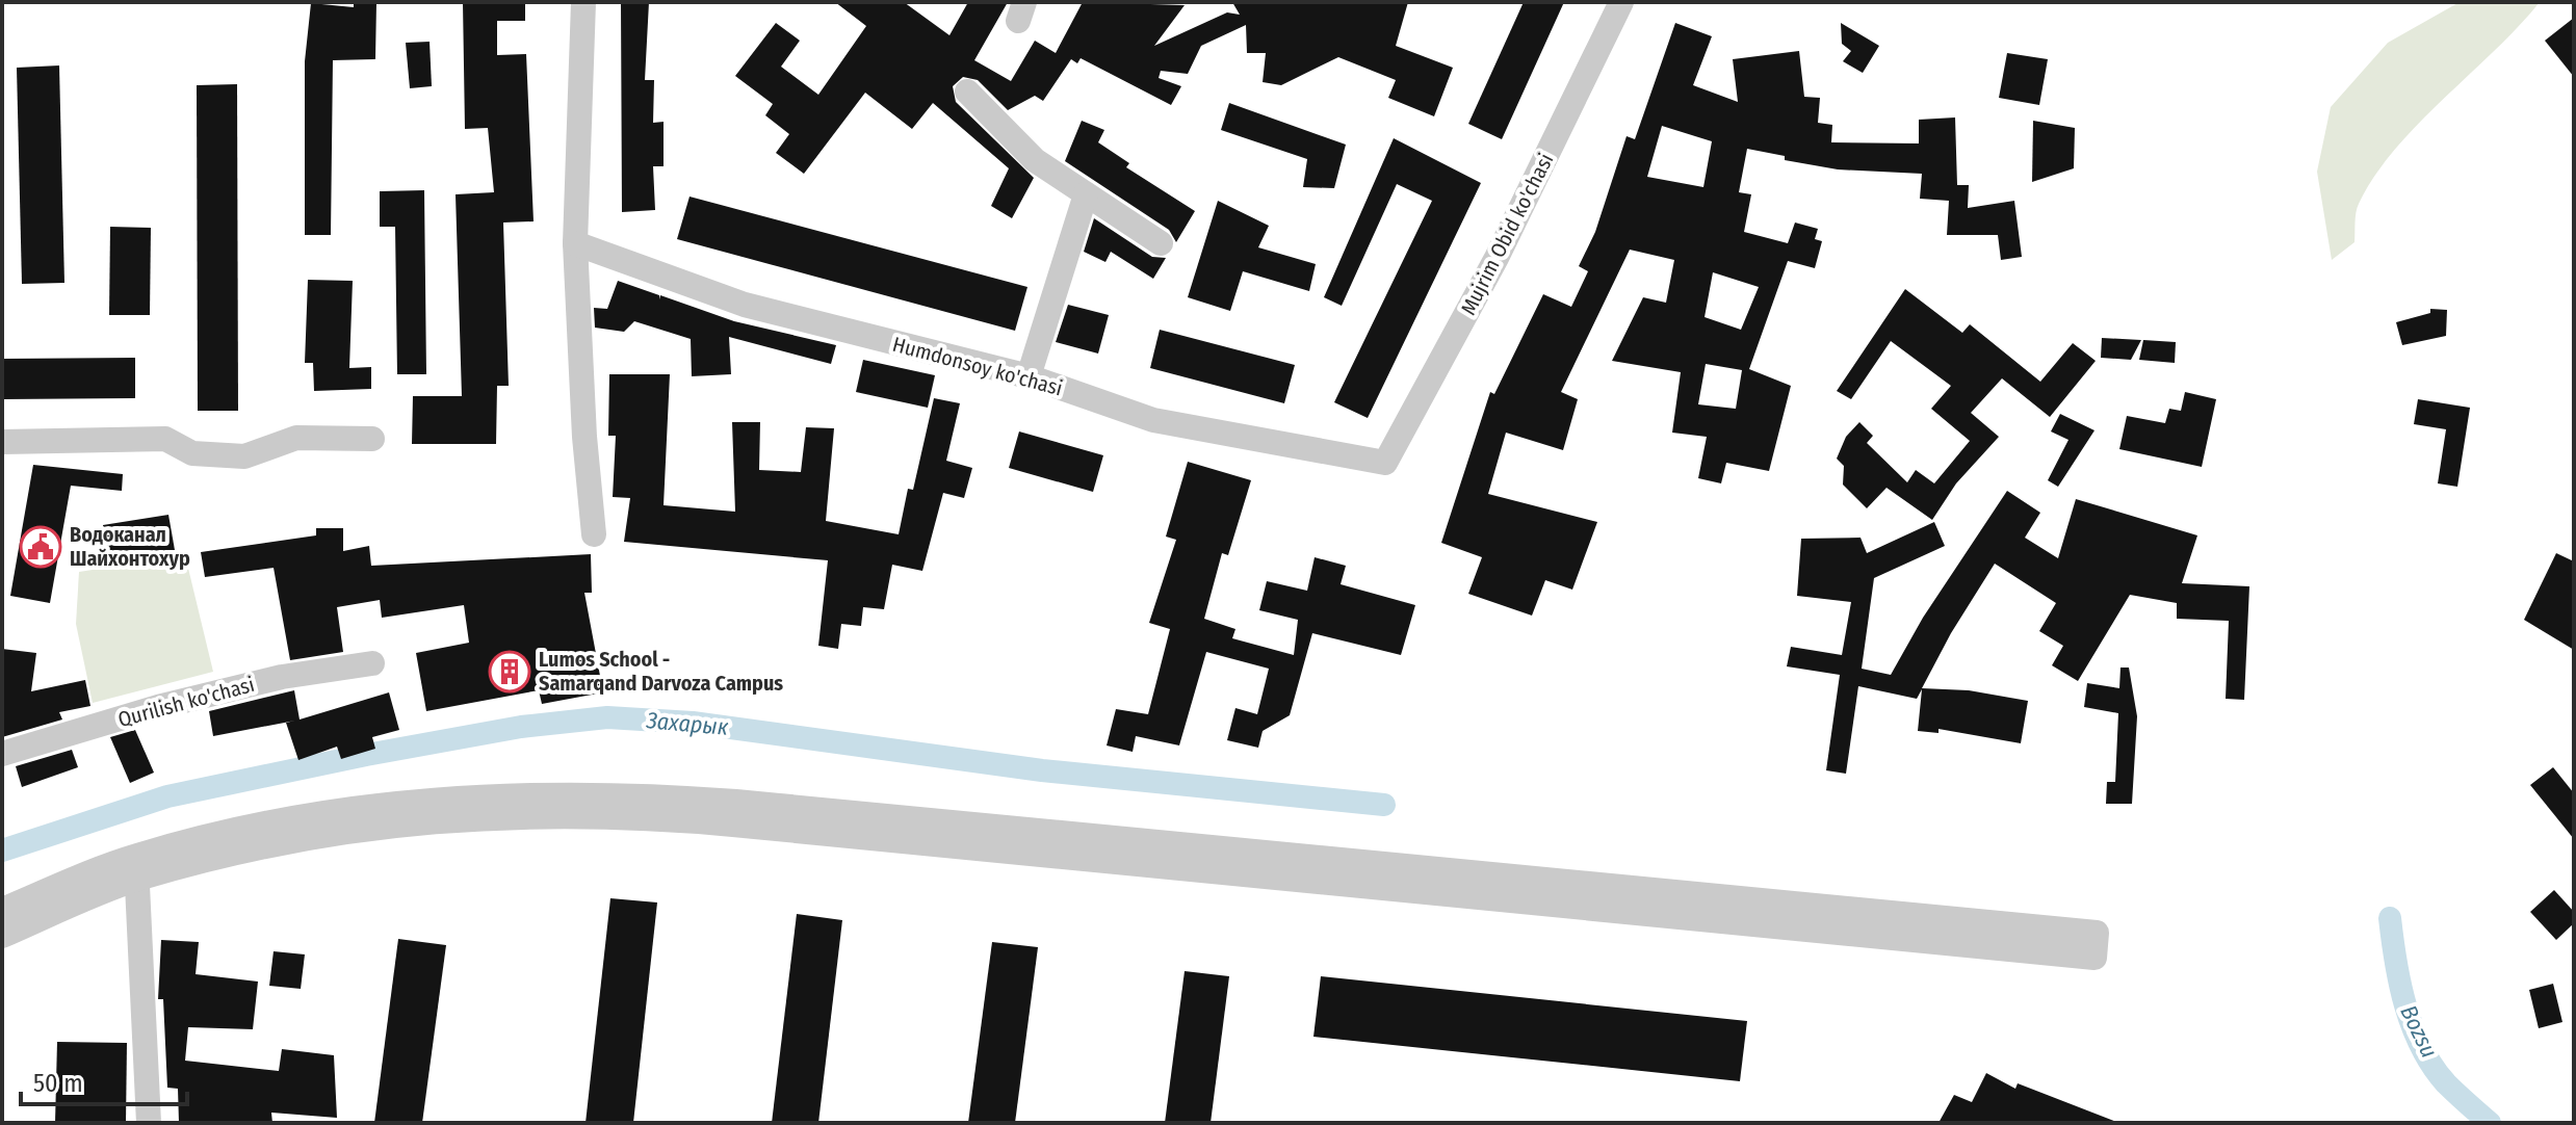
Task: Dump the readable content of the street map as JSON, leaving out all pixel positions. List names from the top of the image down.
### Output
{
  "streets": {
    "street": ["Mujrim Obid ko'chasi", "Humdonsoy ko'chasi", "Qurilish ko'chasi"]
  },
  "crossings": [
    ["Mujrim Obid ko'chasi", "Humdonsoy ko'chasi"]
  ],
  "water": ["Захарык", "Bozsu"],
  "places": {
    "public building": ["Водоканал Шайхонтохур"],
    "building": ["Lumos School - Samarqand Darvoza Campus"]
  },
  "scale_bar": "50 m"
}
